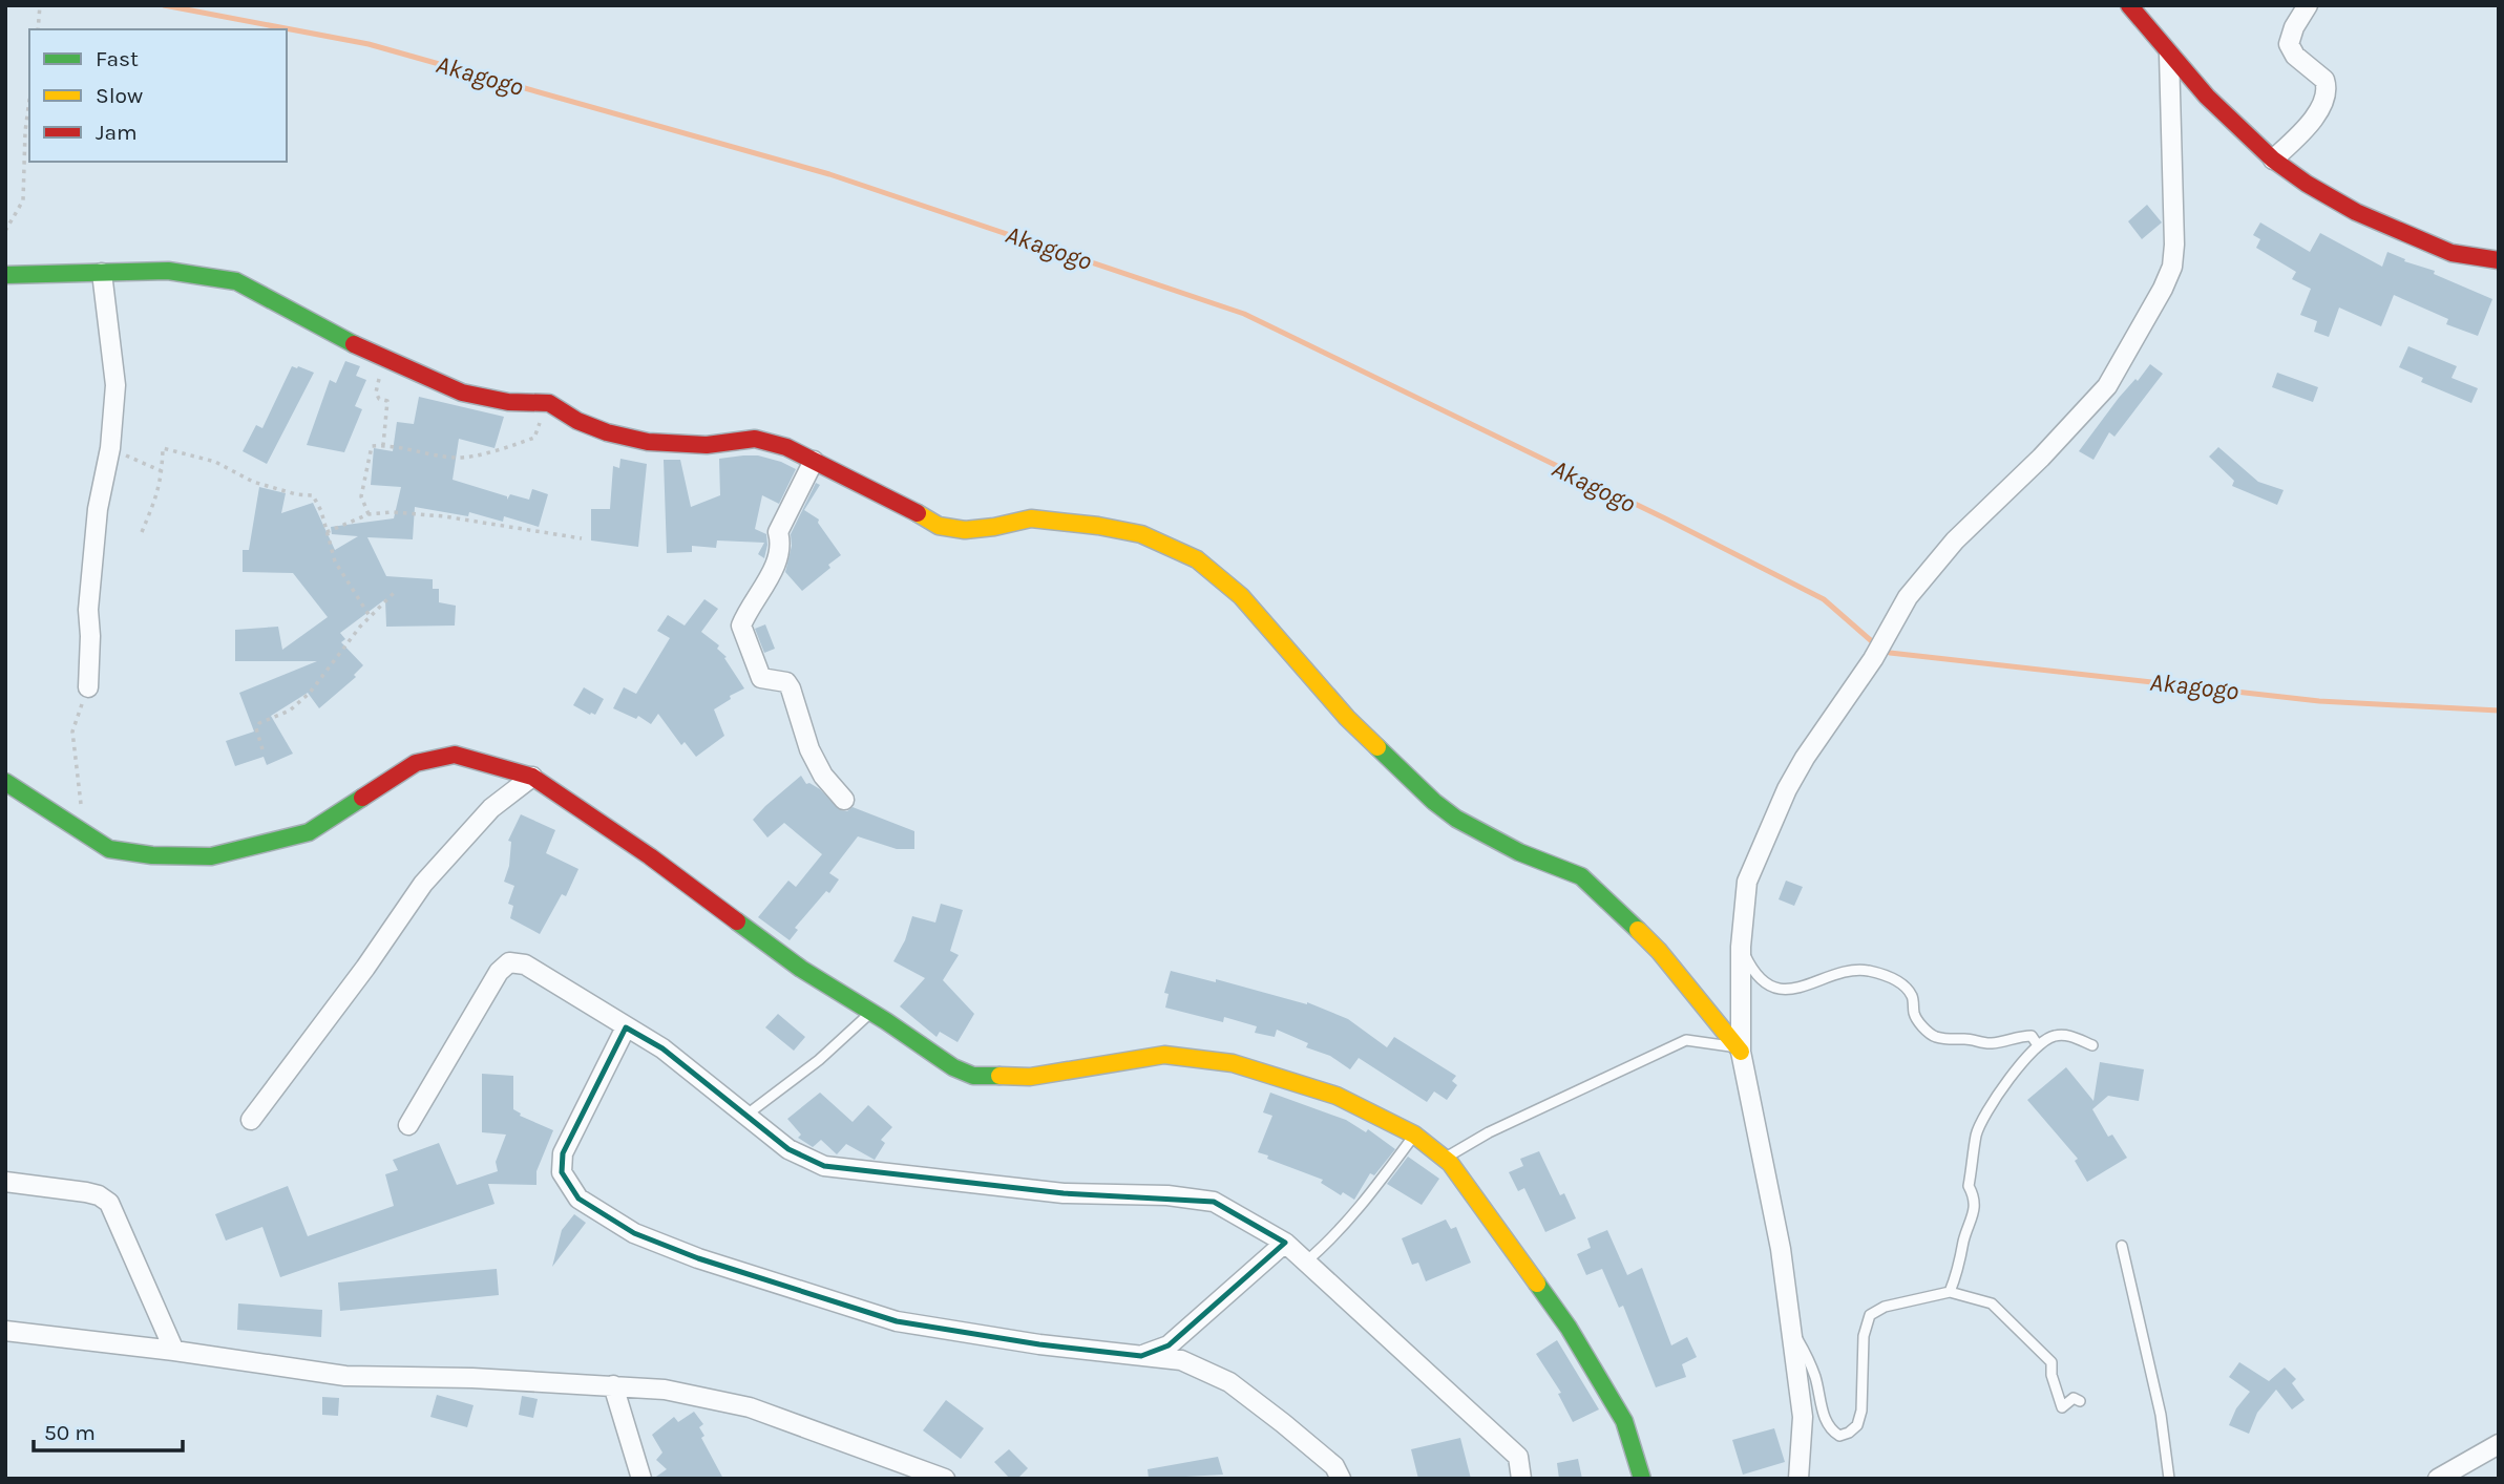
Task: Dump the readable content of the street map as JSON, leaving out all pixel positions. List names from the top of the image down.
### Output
{
  "water": ["Akagogo"],
  "legend": ["Fast", "Slow", "Jam"],
  "scale_bar": "50 m"
}
